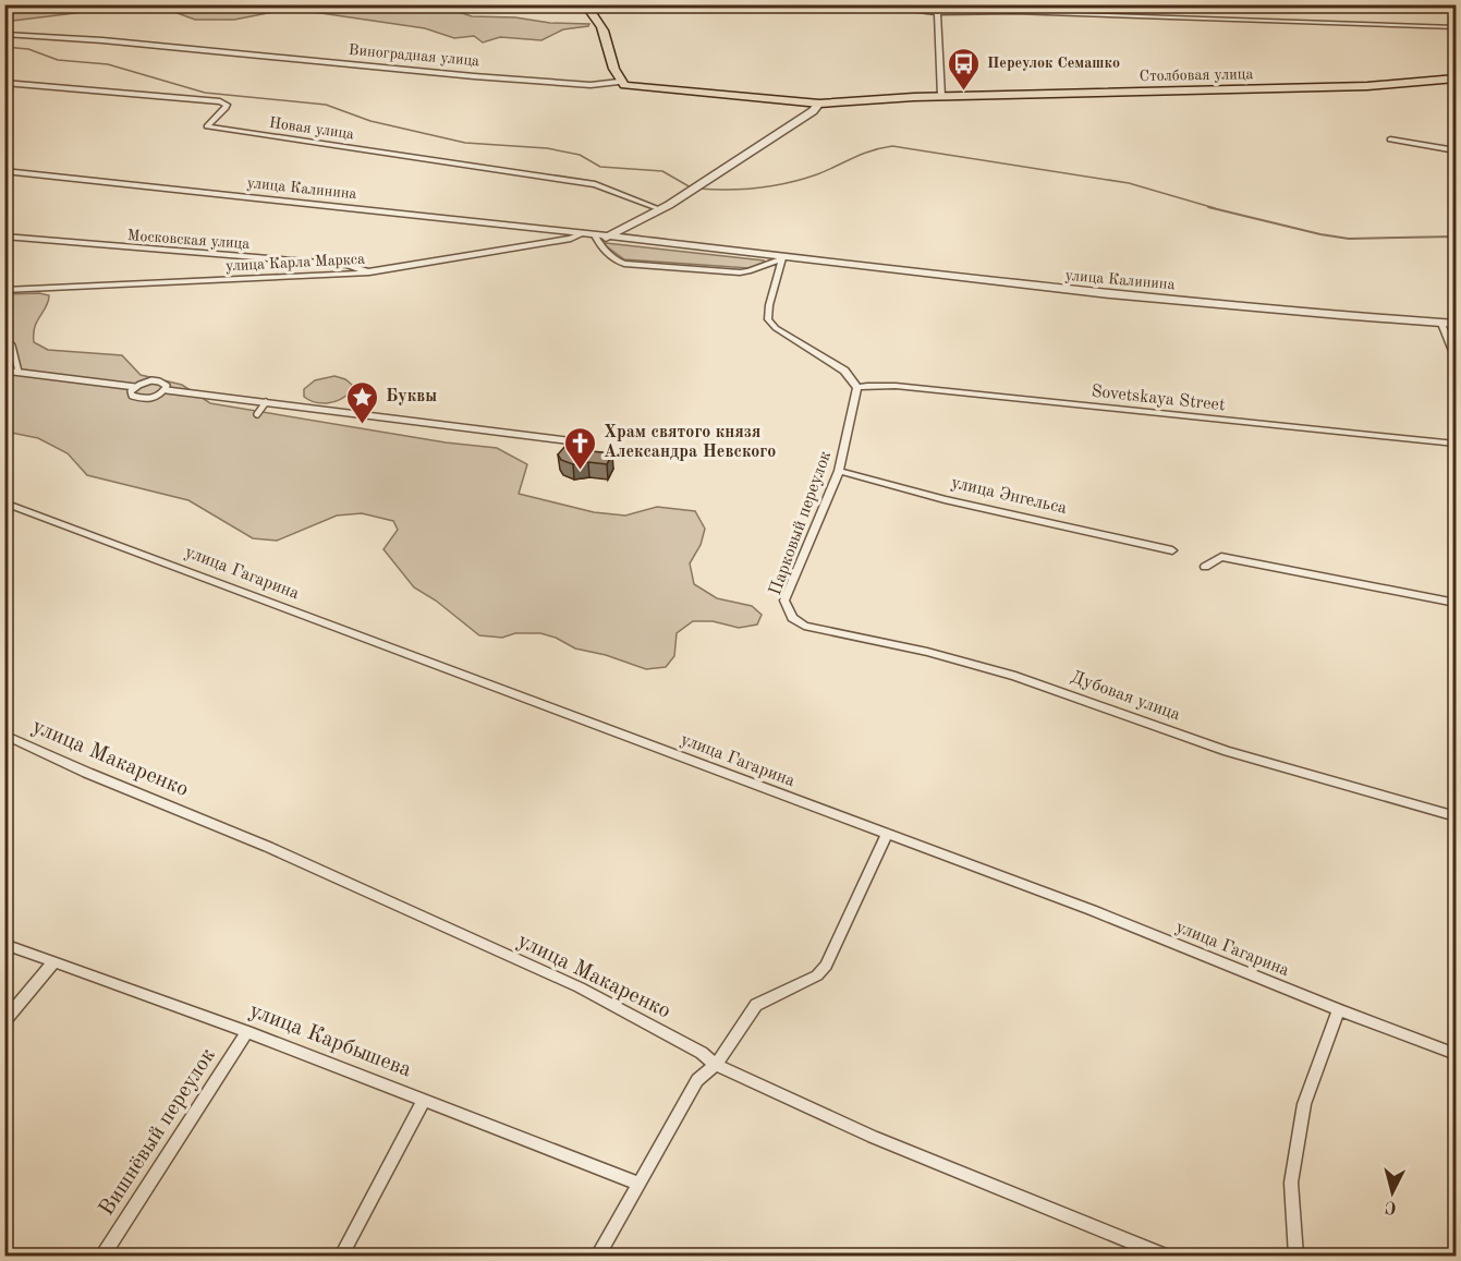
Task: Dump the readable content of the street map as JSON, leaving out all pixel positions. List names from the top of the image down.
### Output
{
  "streets": {
    "main road": ["Виноградная улица", "Столбовая улица"],
    "street": [
      "Новая улица",
      "улица Калинина",
      "Московская улица",
      "улица Карла Маркса",
      "Sovetskaya Street",
      "улица Энгельса",
      "Парковый переулок",
      "улица Гагарина",
      "Дубовая улица",
      "улица Макаренко",
      "улица Карбышева",
      "Вишнёвый переулок"
    ]
  },
  "crossings": [
    ["Виноградная улица", "Столбовая улица"],
    ["улица Калинина", "улица Карла Маркса"],
    ["Московская улица", "улица Карла Маркса"],
    ["Sovetskaya Street", "Парковый переулок"],
    ["улица Энгельса", "Парковый переулок"],
    ["Парковый переулок", "Дубовая улица"],
    ["улица Карбышева", "Вишнёвый переулок"]
  ],
  "places": {
    "bus stop": ["Переулок Семашко"],
    "place": ["Буквы"],
    "church": ["Храм святого князя Александра Невского"]
  },
  "north": "bottom"
}
